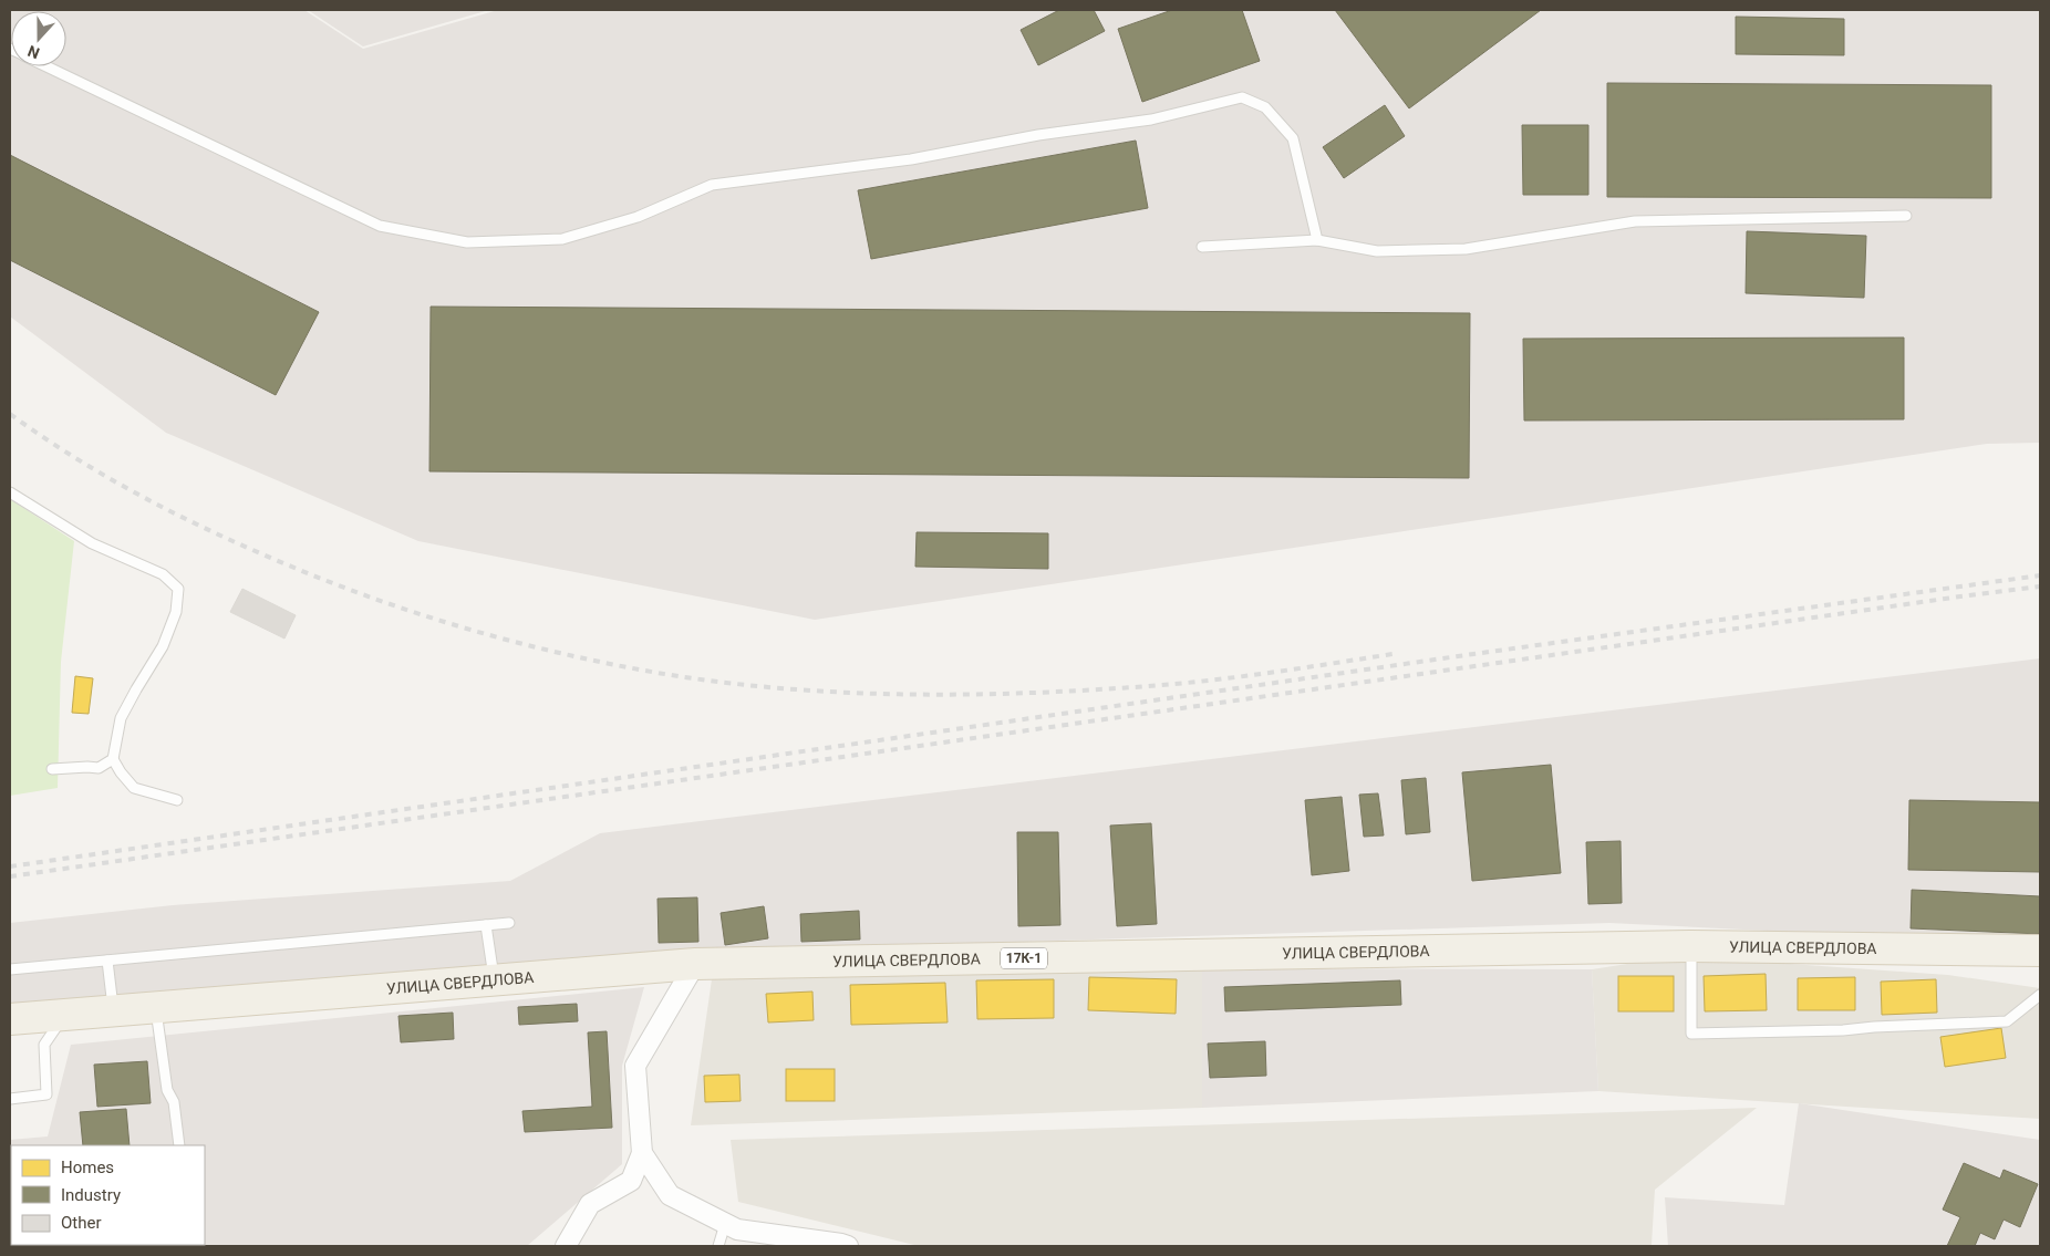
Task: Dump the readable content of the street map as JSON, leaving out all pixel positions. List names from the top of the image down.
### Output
{
  "streets": {
    "main road": ["УЛИЦА СВЕРДЛОВА", "17К-1"]
  },
  "legend": ["Homes", "Industry", "Other"],
  "north": "bottom"
}
